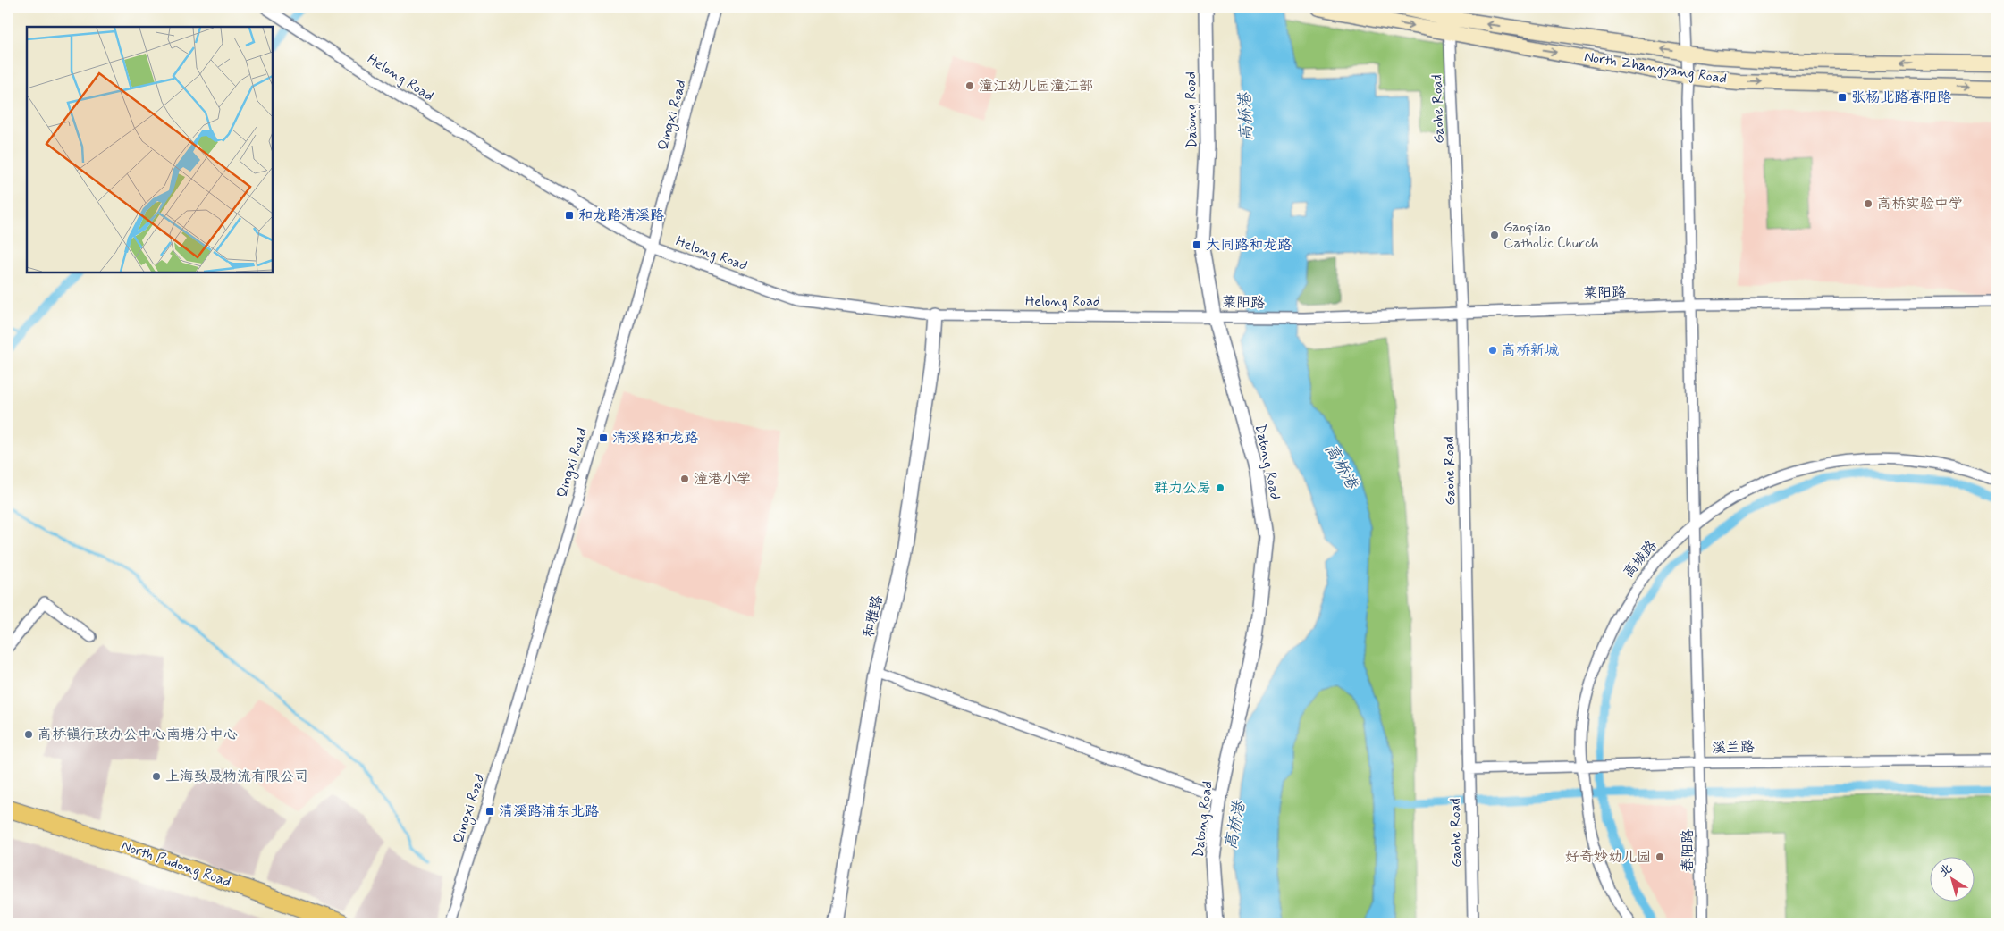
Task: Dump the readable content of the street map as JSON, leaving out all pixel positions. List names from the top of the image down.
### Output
{
  "streets": {
    "main road": ["North Zhangyang Road", "North Pudong Road"],
    "street": [
      "Helong Road",
      "Gaohe Road",
      "Datong Road",
      "Qingxi Road",
      "莱阳路",
      "高城路",
      "和雅路",
      "溪兰路",
      "春阳路"
    ]
  },
  "crossings": [
    ["North Zhangyang Road", "Gaohe Road"],
    ["North Zhangyang Road", "春阳路"],
    ["Helong Road", "Datong Road"],
    ["Helong Road", "Qingxi Road"],
    ["Helong Road", "莱阳路"],
    ["Helong Road", "和雅路"],
    ["Gaohe Road", "莱阳路"],
    ["Gaohe Road", "溪兰路"],
    ["Datong Road", "莱阳路"],
    ["莱阳路", "春阳路"],
    ["高城路", "溪兰路"],
    ["高城路", "春阳路"],
    ["溪兰路", "春阳路"]
  ],
  "water": ["高桥港"],
  "places": {
    "other": [
      "潼江幼儿园潼江部",
      "高桥实验中学",
      "Gaoqiao Catholic Church",
      "高桥新城",
      "潼港小学",
      "群力公房",
      "高桥镇行政办公中心南塘分中心",
      "上海致晟物流有限公司",
      "好奇妙幼儿园"
    ],
    "transit": [
      "张杨北路春阳路",
      "和龙路清溪路",
      "大同路和龙路",
      "清溪路和龙路",
      "清溪路浦东北路"
    ]
  },
  "north": "top left"
}
